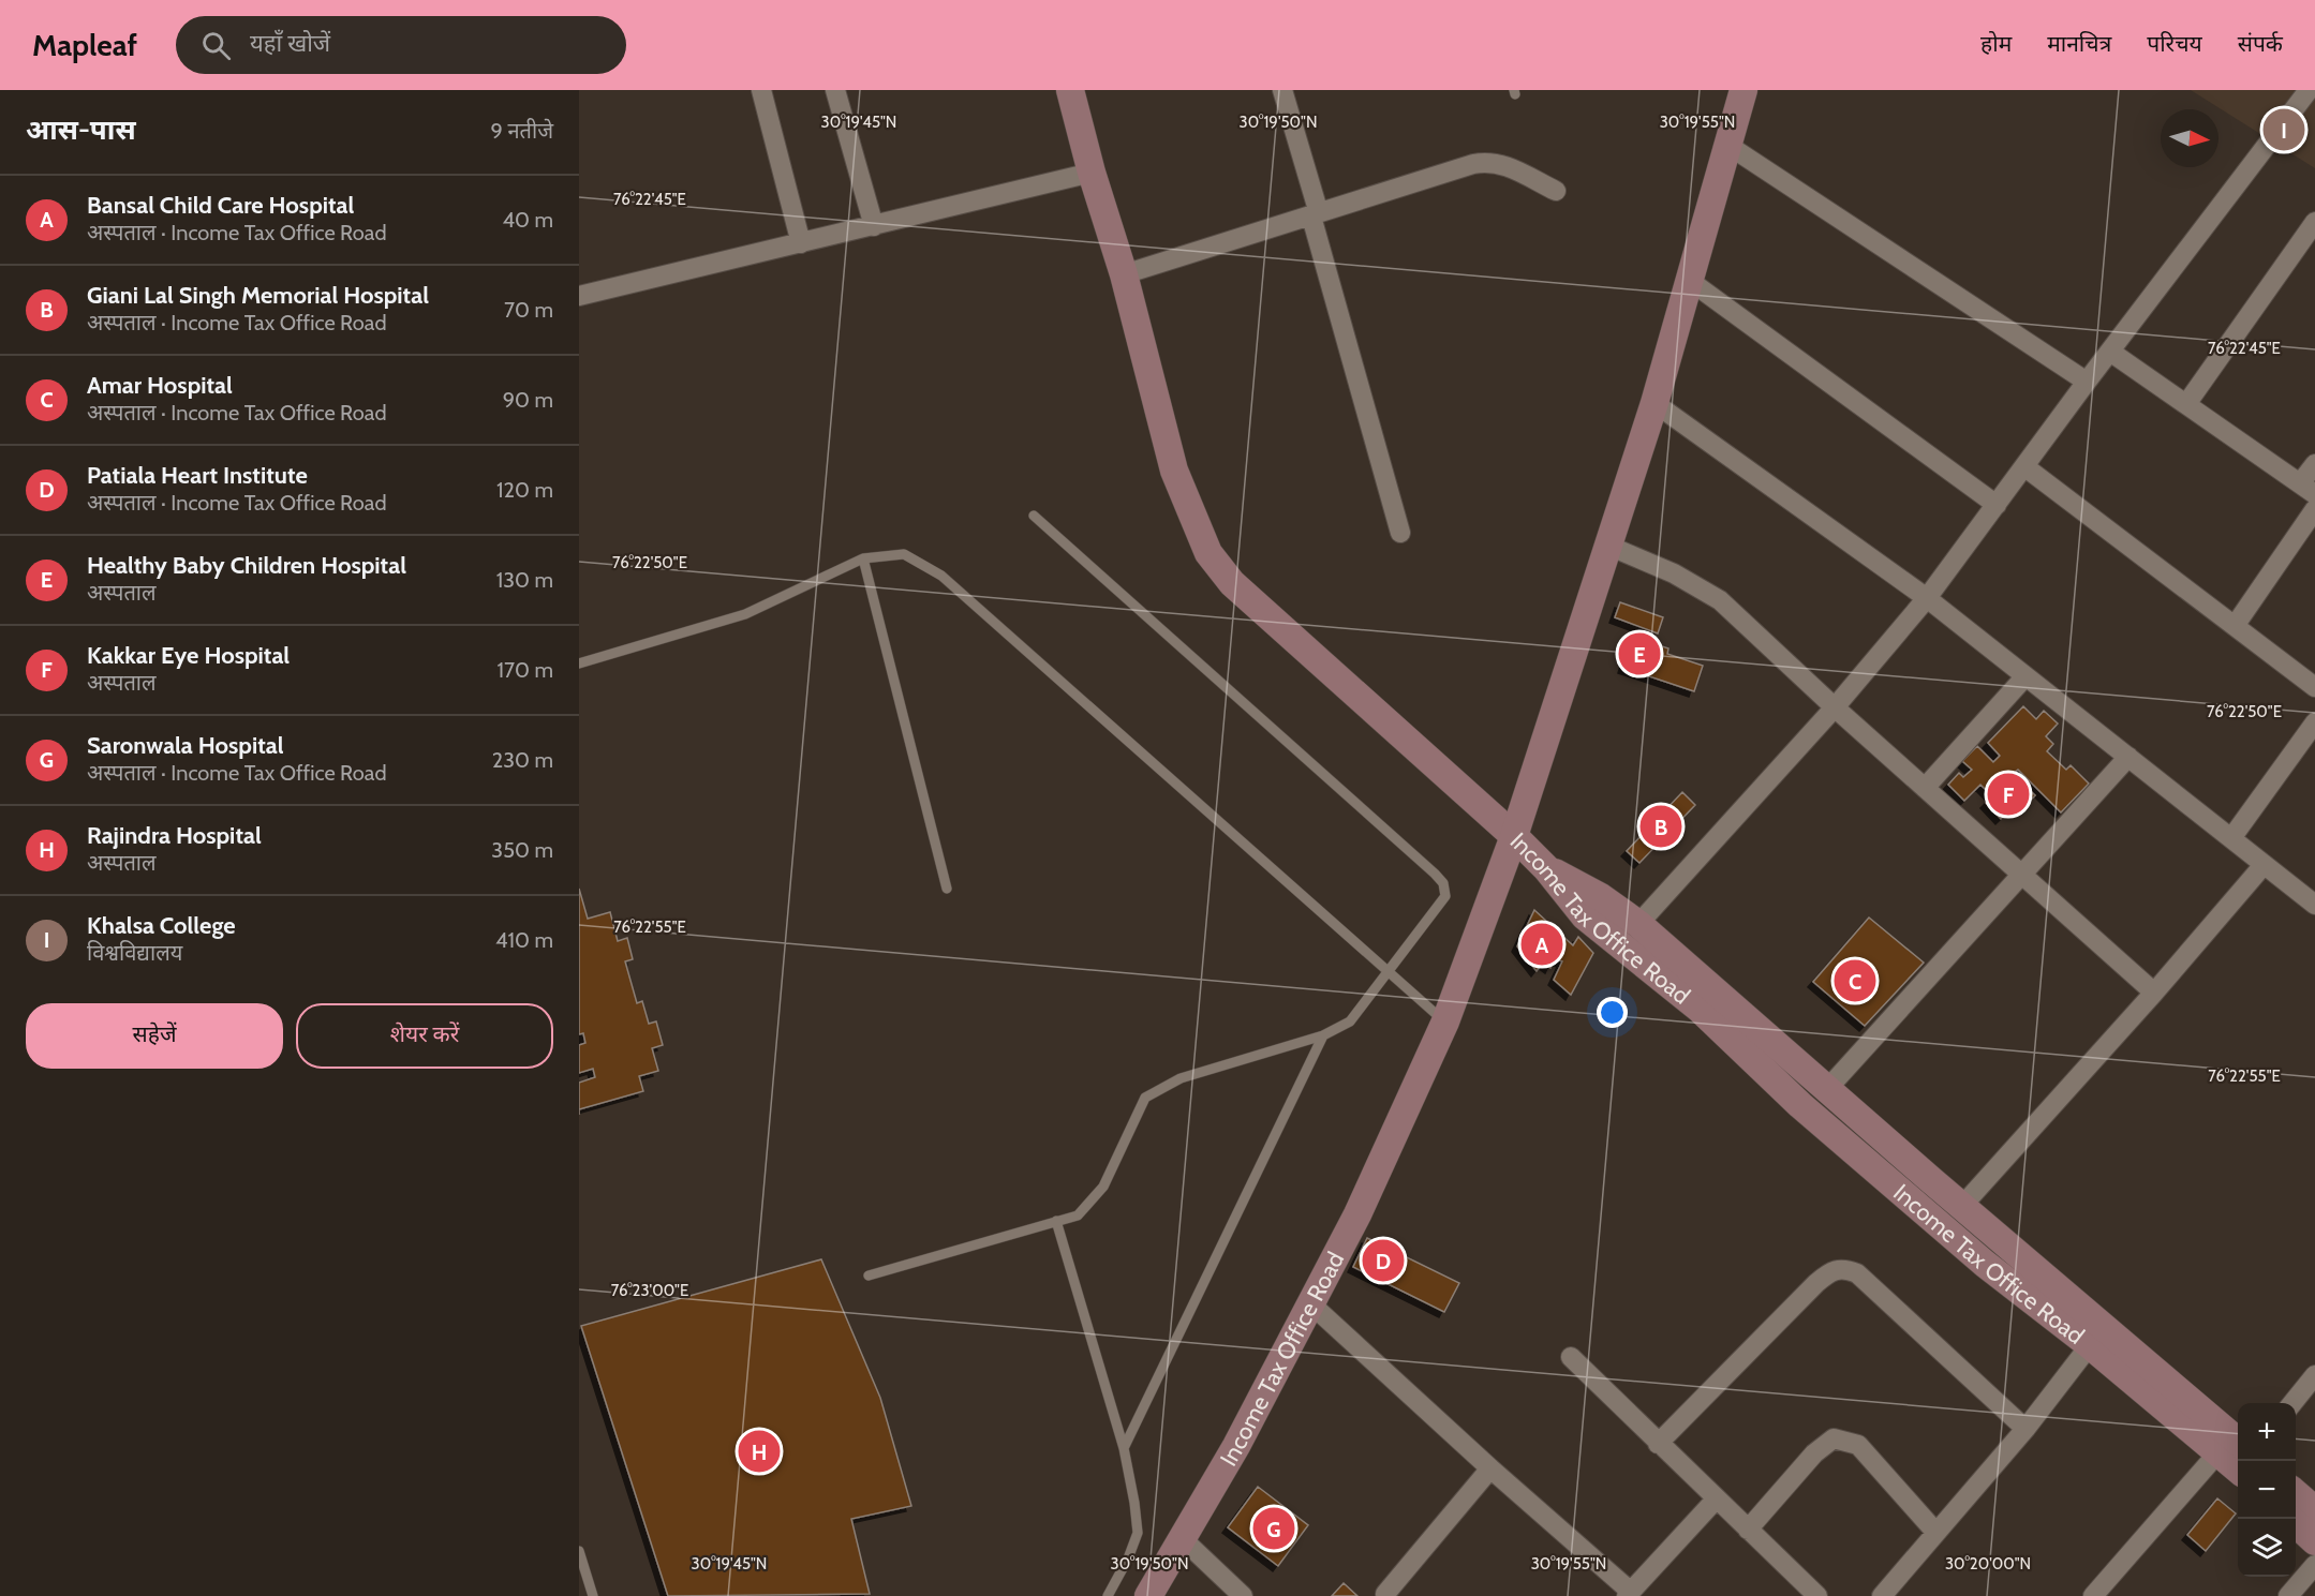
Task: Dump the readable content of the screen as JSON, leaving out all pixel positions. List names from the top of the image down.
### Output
{
  "streets": {
    "main road": ["Income Tax Office Road"]
  },
  "north": "right",
  "page": {
    "header": "Mapleaf",
    "search": "यहाँ खोजें",
    "nav": [
      "होम",
      "मानचित्र",
      "परिचय",
      "संपर्क"
    ],
    "heading": ["आस-पास", "9 नतीजे"],
    "pins": [
      "I",
      "E",
      "F",
      "B",
      "A",
      "C",
      "D",
      "H",
      "G"
    ],
    "list": [
      {
        "mark": "A",
        "name": "Bansal Child Care Hospital",
        "note": "अस्पताल · Income Tax Office Road",
        "value": "40 m"
      },
      {
        "mark": "B",
        "name": "Giani Lal Singh Memorial Hospital",
        "note": "अस्पताल · Income Tax Office Road",
        "value": "70 m"
      },
      {
        "mark": "C",
        "name": "Amar Hospital",
        "note": "अस्पताल · Income Tax Office Road",
        "value": "90 m"
      },
      {
        "mark": "D",
        "name": "Patiala Heart Institute",
        "note": "अस्पताल · Income Tax Office Road",
        "value": "120 m"
      },
      {
        "mark": "E",
        "name": "Healthy Baby Children Hospital",
        "note": "अस्पताल",
        "value": "130 m"
      },
      {
        "mark": "F",
        "name": "Kakkar Eye Hospital",
        "note": "अस्पताल",
        "value": "170 m"
      },
      {
        "mark": "G",
        "name": "Saronwala Hospital",
        "note": "अस्पताल · Income Tax Office Road",
        "value": "230 m"
      },
      {
        "mark": "H",
        "name": "Rajindra Hospital",
        "note": "अस्पताल",
        "value": "350 m"
      },
      {
        "mark": "I",
        "name": "Khalsa College",
        "note": "विश्वविद्यालय",
        "value": "410 m"
      }
    ],
    "buttons": ["सहेजें", "शेयर करें"],
    "map_buttons": ["+", "−"]
  },
  "coordinates": [
    "30°19'45\"N",
    "30°19'50\"N",
    "30°19'55\"N",
    "76°22'45\"E",
    "76°22'50\"E",
    "76°22'55\"E",
    "76°23'00\"E",
    "30°20'00\"N"
  ]
}
